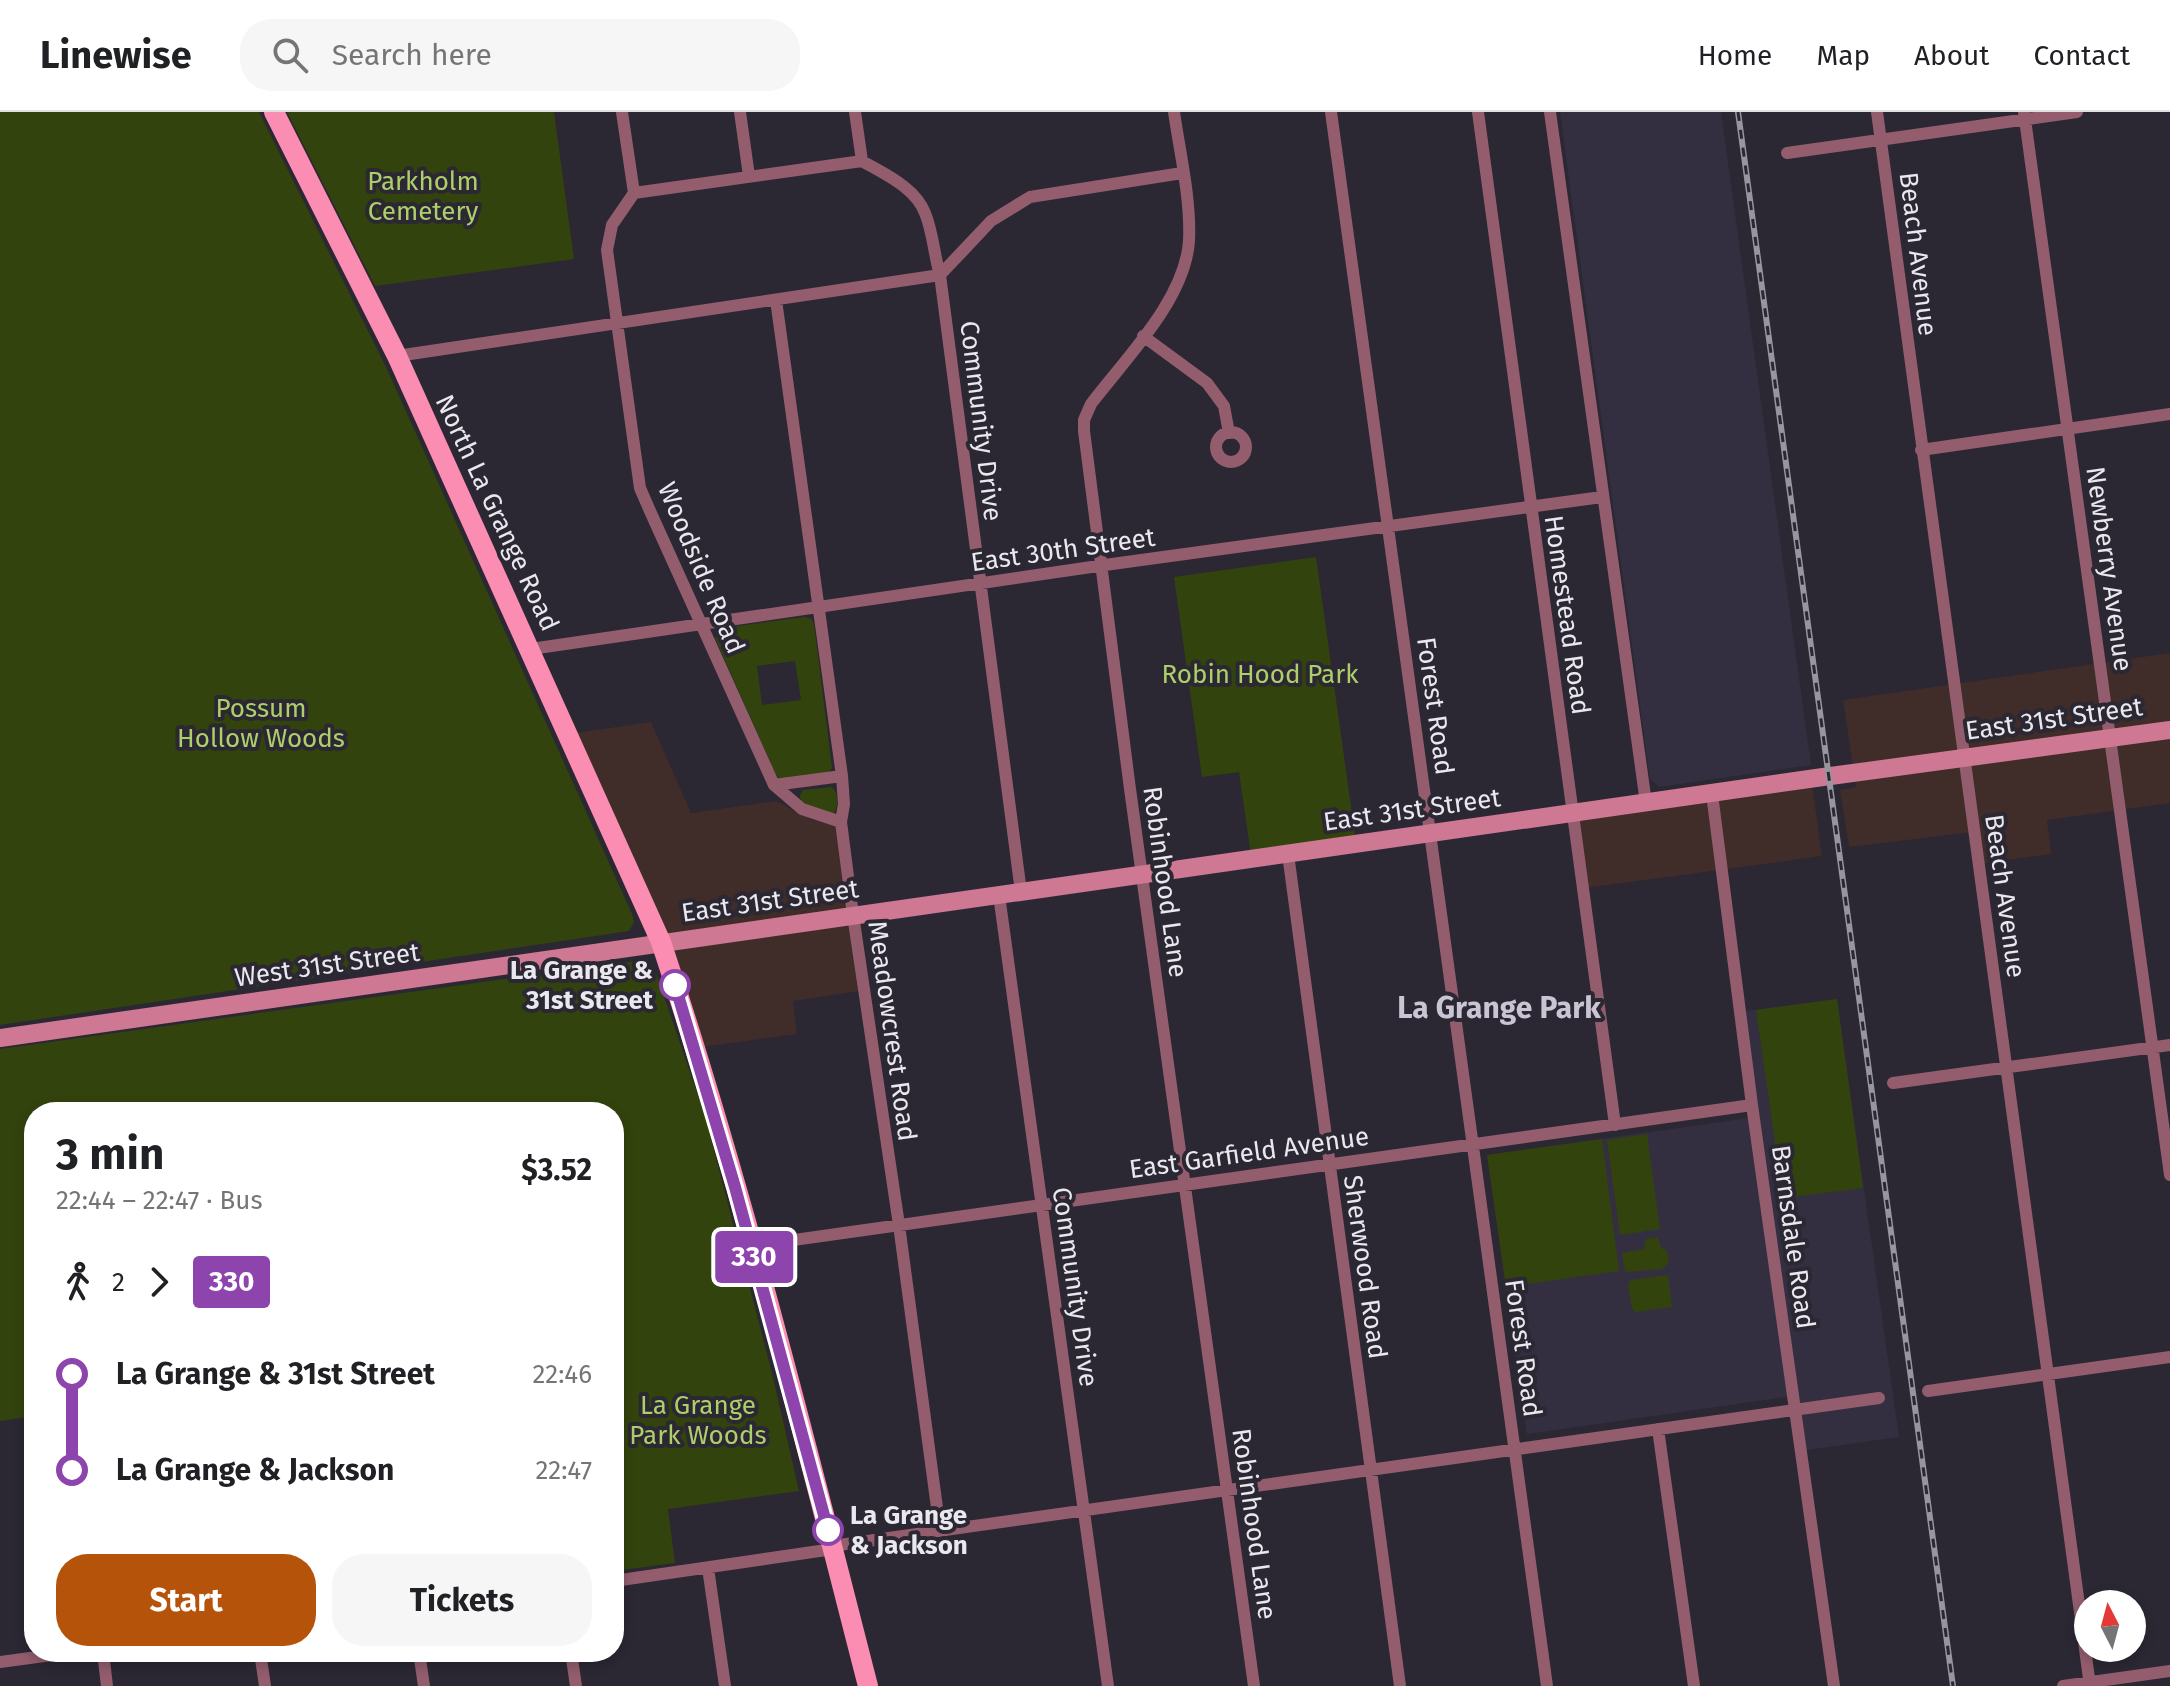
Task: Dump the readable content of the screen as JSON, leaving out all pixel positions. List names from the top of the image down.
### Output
{
  "streets": {
    "main road": ["North La Grange Road", "East 31st Street", "West 31st Street"],
    "street": [
      "Beach Avenue",
      "Community Drive",
      "East 30th Street",
      "Woodside Road",
      "Newberry Avenue",
      "Homestead Road",
      "Forest Road",
      "Robinhood Lane",
      "Meadowcrest Road",
      "East Garfield Avenue",
      "Barnsdale Road",
      "Sherwood Road"
    ]
  },
  "crossings": [
    ["Beach Avenue", "East 31st Street"],
    ["Community Drive", "East 30th Street"],
    ["Community Drive", "East 31st Street"],
    ["Community Drive", "East Garfield Avenue"],
    ["North La Grange Road", "East 30th Street"],
    ["North La Grange Road", "East 31st Street"],
    ["North La Grange Road", "West 31st Street"],
    ["North La Grange Road", "East Garfield Avenue"],
    ["East 30th Street", "Woodside Road"],
    ["East 30th Street", "Homestead Road"],
    ["East 30th Street", "Forest Road"],
    ["East 30th Street", "Robinhood Lane"],
    ["East 30th Street", "Meadowcrest Road"],
    ["Woodside Road", "Meadowcrest Road"],
    ["Newberry Avenue", "East 31st Street"],
    ["Homestead Road", "East 31st Street"],
    ["Homestead Road", "East Garfield Avenue"],
    ["Forest Road", "East 31st Street"],
    ["Forest Road", "East Garfield Avenue"],
    ["East 31st Street", "Robinhood Lane"],
    ["East 31st Street", "West 31st Street"],
    ["East 31st Street", "Meadowcrest Road"],
    ["East 31st Street", "Barnsdale Road"],
    ["East 31st Street", "Sherwood Road"],
    ["Robinhood Lane", "East Garfield Avenue"],
    ["Meadowcrest Road", "East Garfield Avenue"],
    ["East Garfield Avenue", "Barnsdale Road"],
    ["East Garfield Avenue", "Sherwood Road"]
  ],
  "districts": ["La Grange Park"],
  "parks": [
    "Parkholm Cemetery",
    "Robin Hood Park",
    "Possum Hollow Woods",
    "La Grange Park Woods"
  ],
  "places": ["La Grange & 31st Street", "La Grange & Jackson"],
  "lines": ["bus line 330"],
  "north": "top",
  "page": {
    "header": "Linewise",
    "search": "Search here",
    "nav": [
      "Home",
      "Map",
      "About",
      "Contact"
    ],
    "on_map": "330",
    "heading": ["3 min", "22:44 – 22:47 · Bus", "$3.52"],
    "legs": ["2", "330"],
    "list": [
      {
        "name": "La Grange & 31st Street",
        "value": "22:46"
      },
      {
        "name": "La Grange & Jackson",
        "value": "22:47"
      }
    ],
    "buttons": ["Start", "Tickets"]
  }
}
